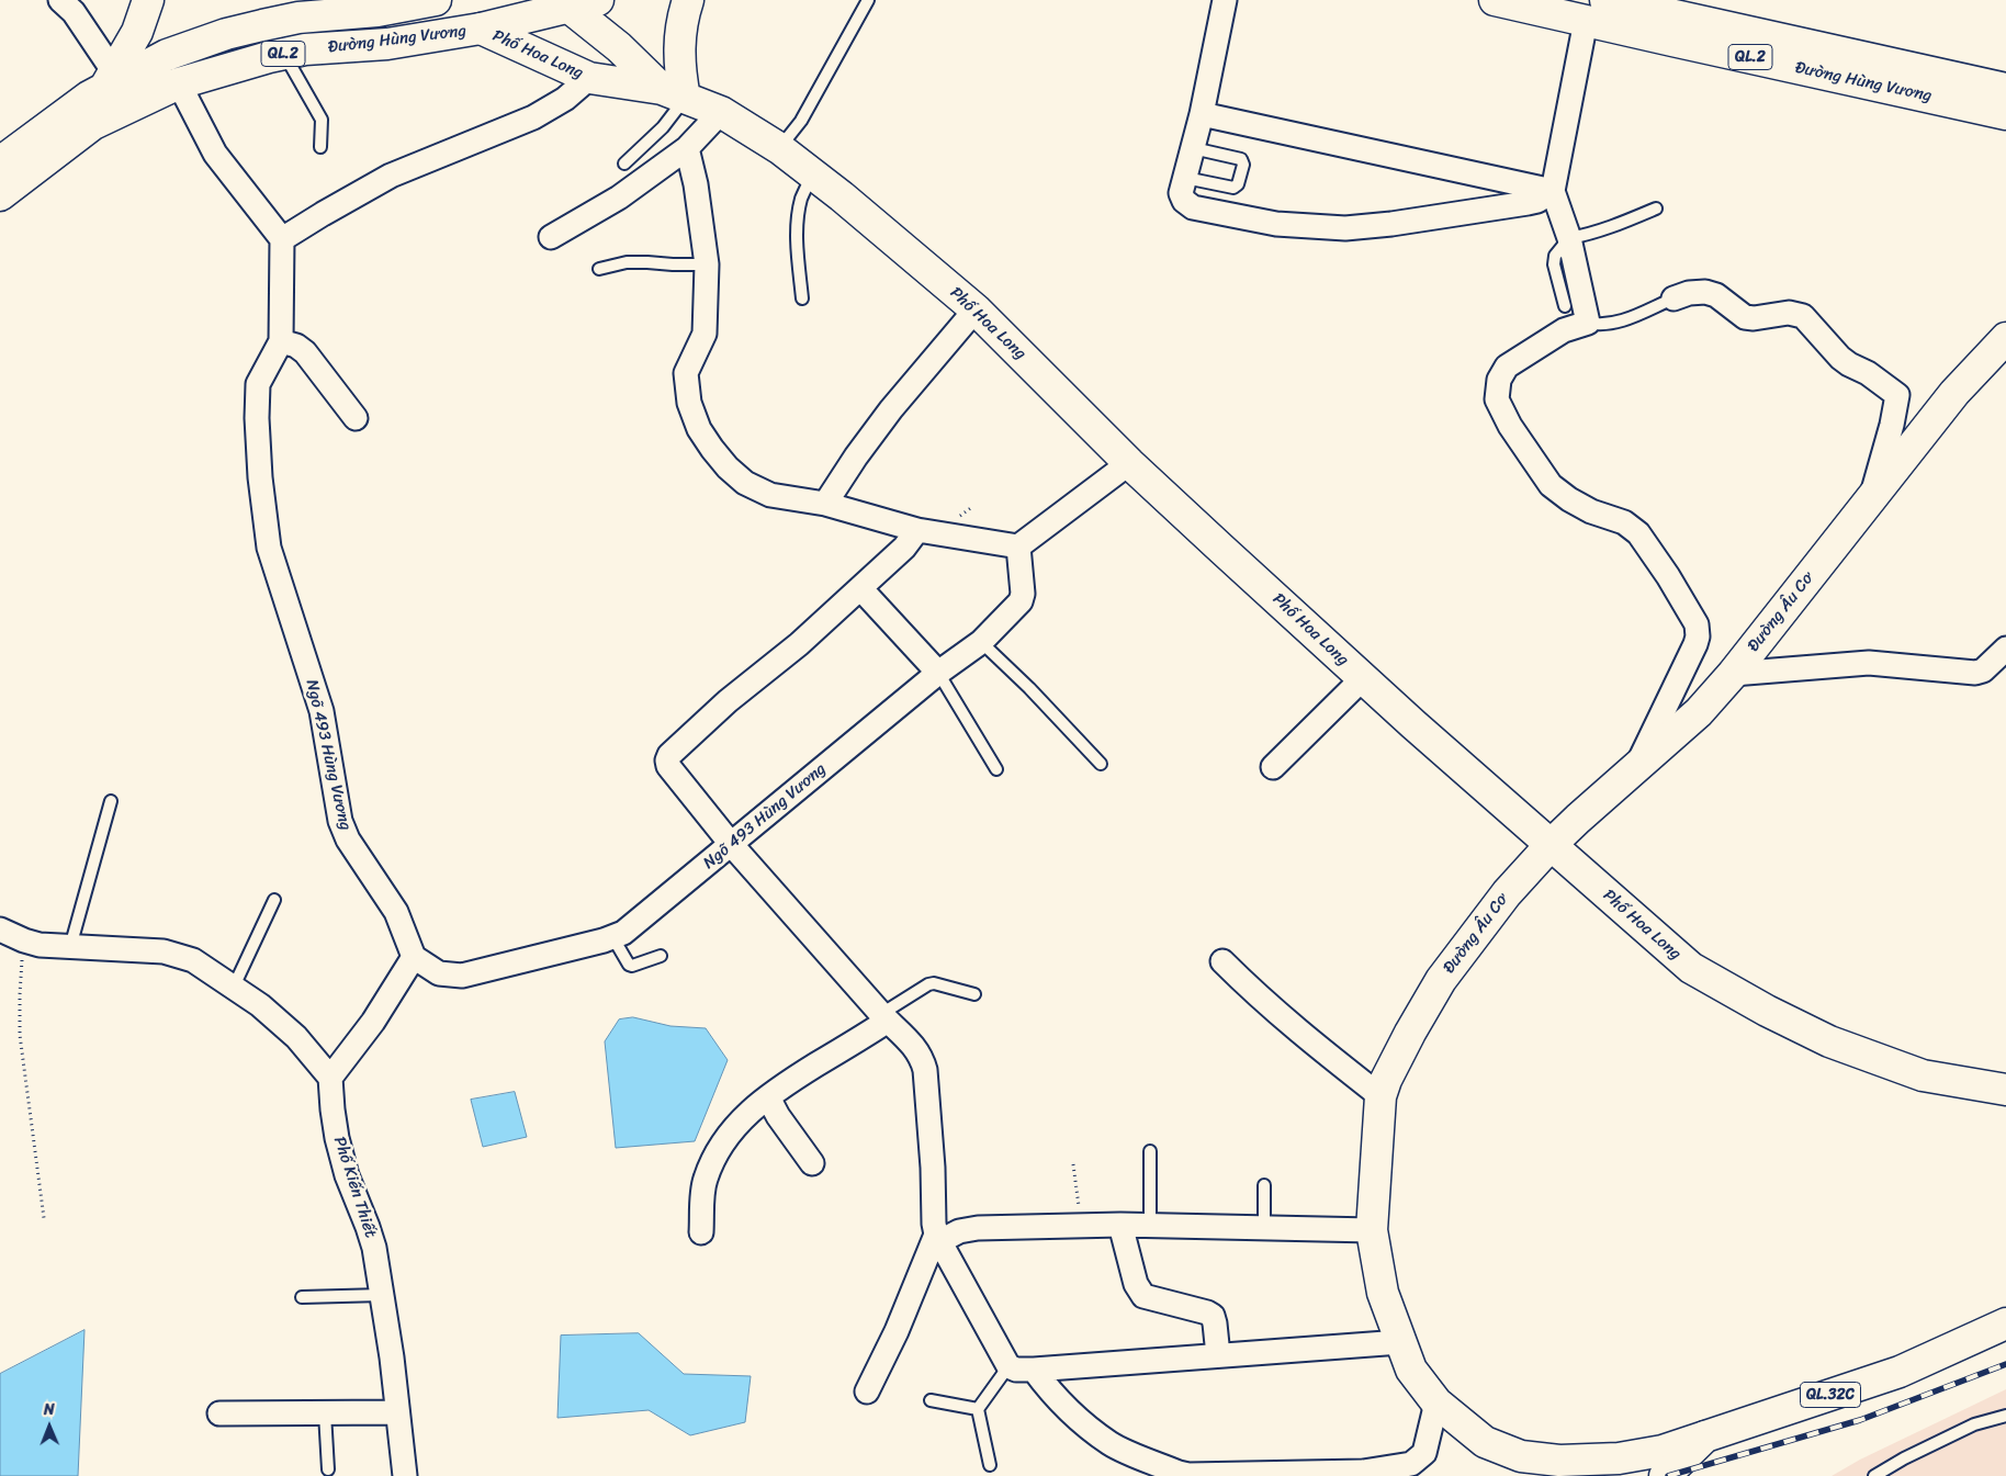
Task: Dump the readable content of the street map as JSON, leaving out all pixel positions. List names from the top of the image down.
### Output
{
  "streets": {
    "main road": [
      "Đường Hùng Vương",
      "QL.2",
      "Phố Hoa Long",
      "Đường Âu Cơ",
      "QL.32C"
    ],
    "street": ["Ngõ 493 Hùng Vương", "Phố Kiến Thiết"]
  },
  "crossings": [
    ["Đường Hùng Vương", "Phố Hoa Long"],
    ["Phố Hoa Long", "Đường Âu Cơ"],
    ["Đường Âu Cơ", "QL.32C"]
  ],
  "north": "top"
}
